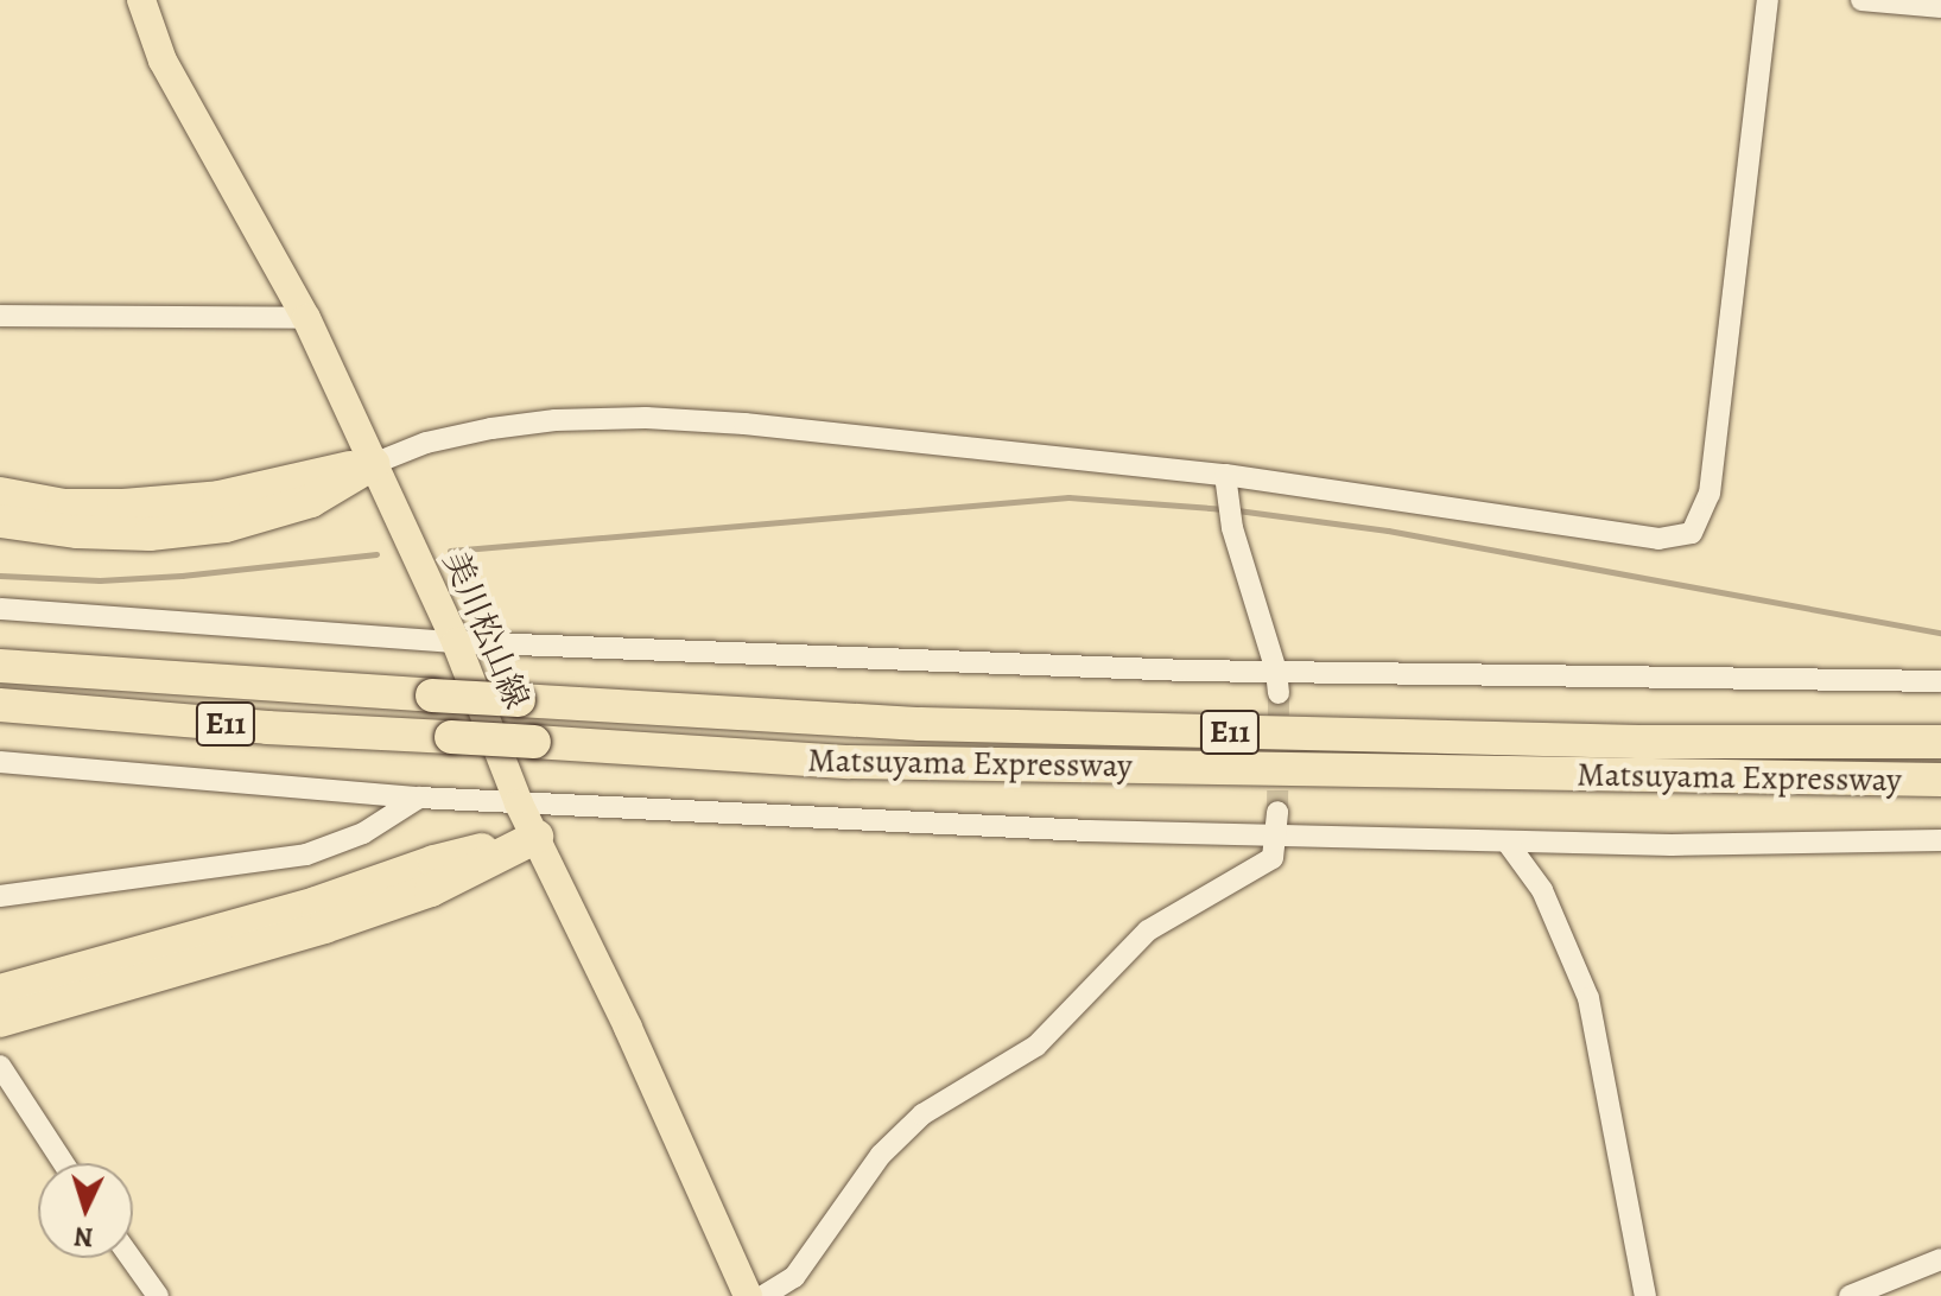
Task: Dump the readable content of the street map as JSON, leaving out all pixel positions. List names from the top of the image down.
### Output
{
  "streets": {
    "highway": ["E11", "Matsuyama Expressway"],
    "main road": ["美川松山線"]
  },
  "north": "bottom"
}
